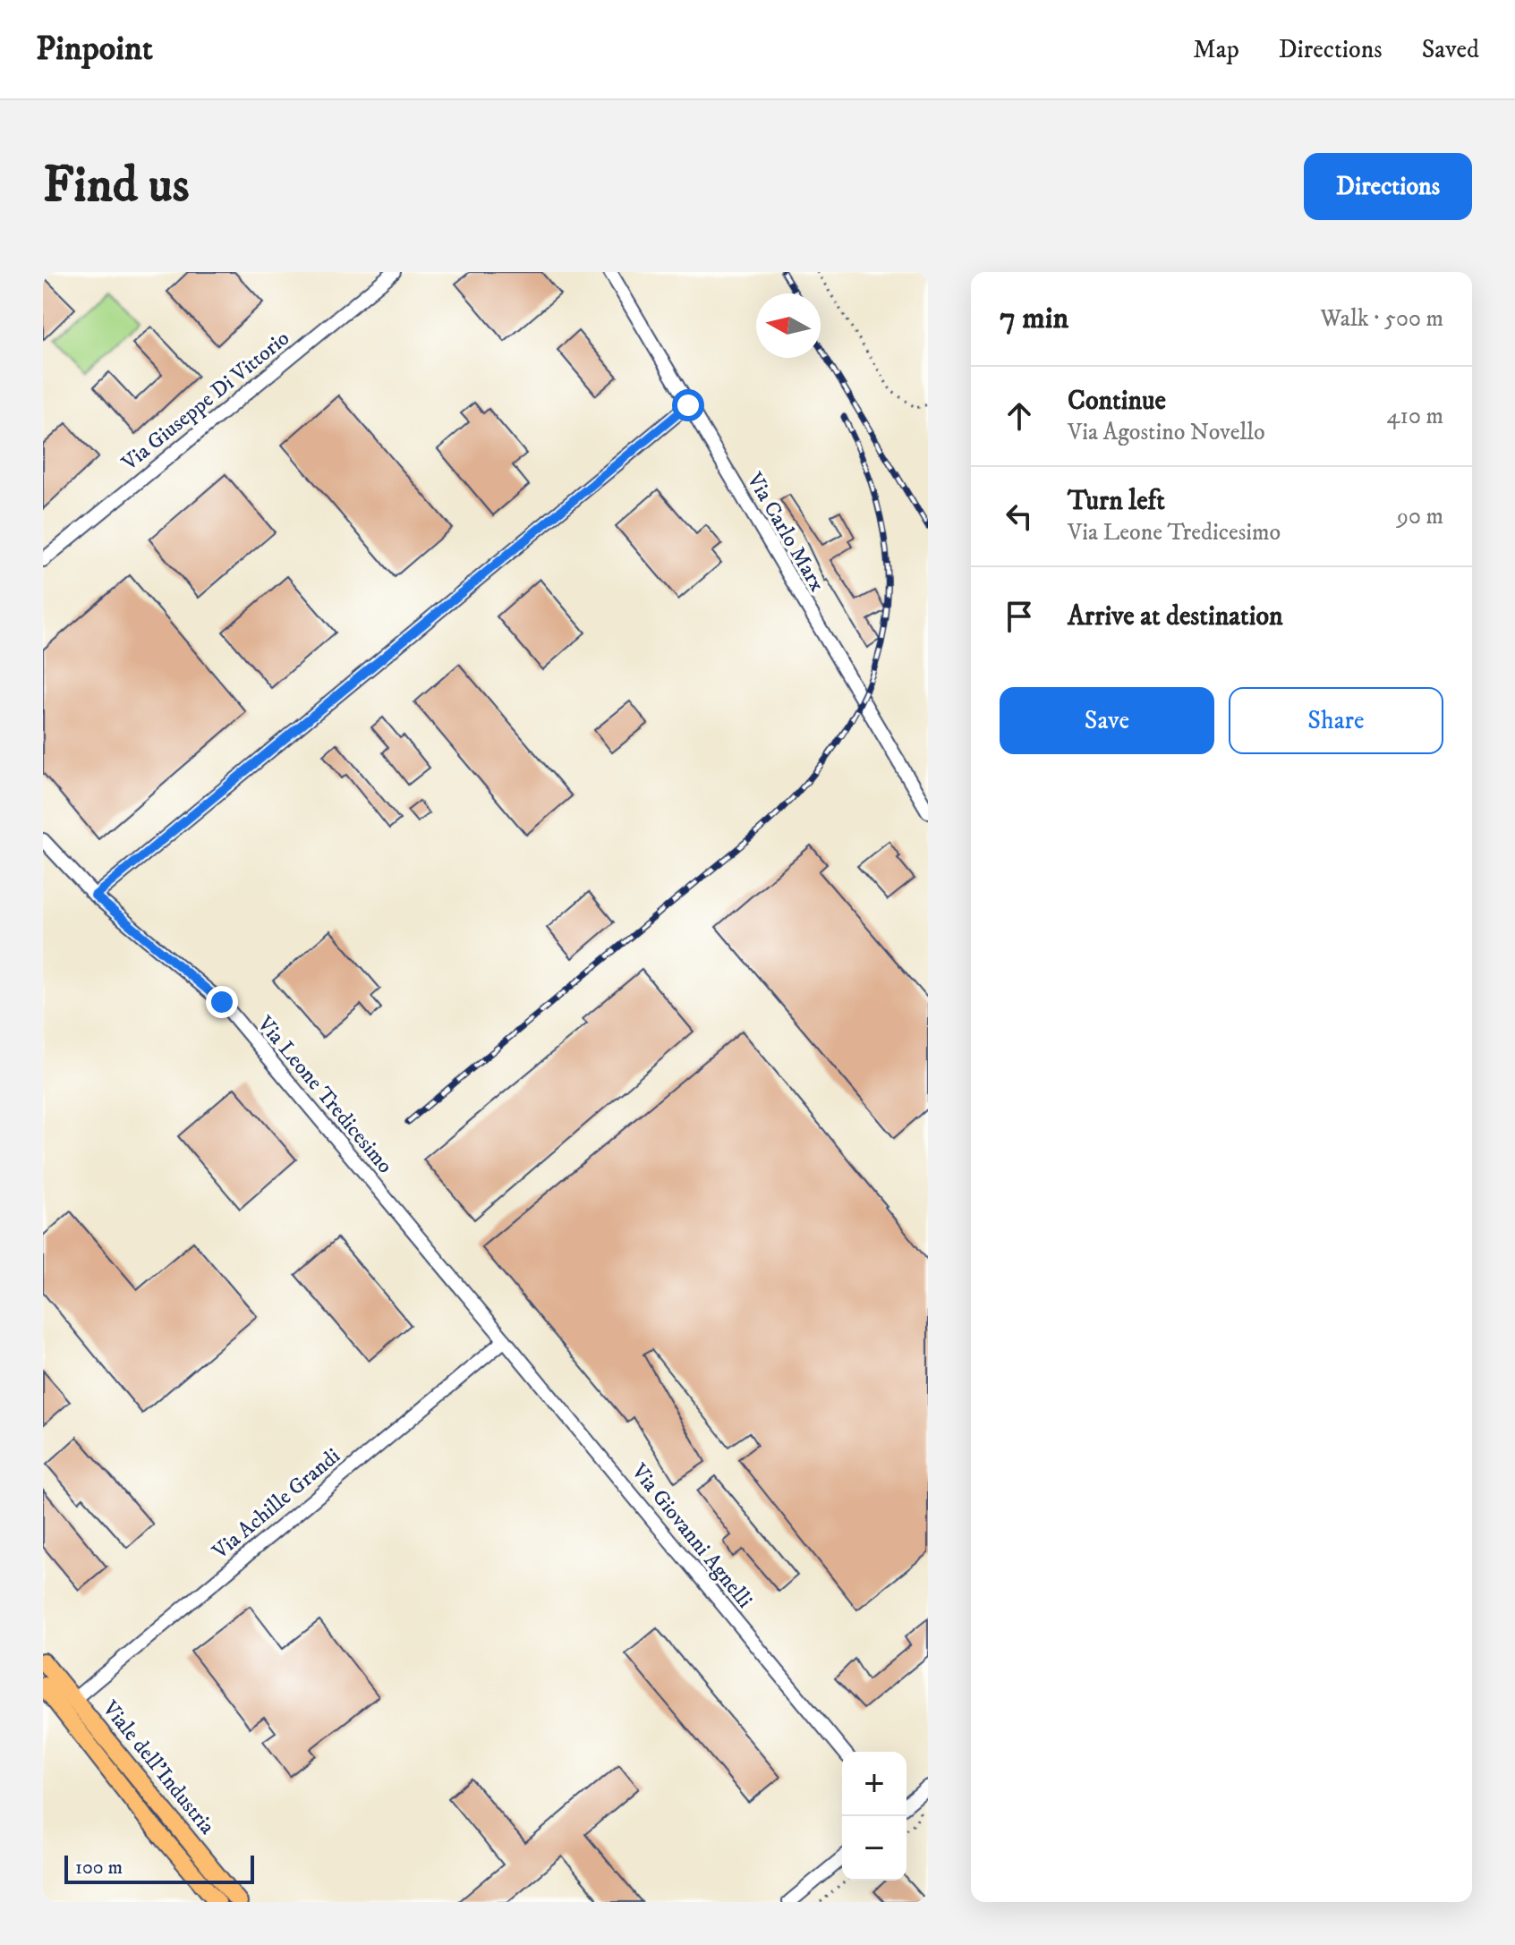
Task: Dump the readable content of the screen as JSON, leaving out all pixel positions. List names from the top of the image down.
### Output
{
  "streets": {
    "main road": ["Viale dell'Industria"],
    "street": [
      "Via Giuseppe Di Vittorio",
      "Via Carlo Marx",
      "Via Leone Tredicesimo",
      "Via Achille Grandi",
      "Via Giovanni Agnelli"
    ]
  },
  "crossings": [
    ["Via Leone Tredicesimo", "Via Achille Grandi"],
    ["Via Leone Tredicesimo", "Via Giovanni Agnelli"],
    ["Via Achille Grandi", "Via Giovanni Agnelli"],
    ["Via Achille Grandi", "Viale dell'Industria"]
  ],
  "scale_bar": "100 m",
  "north": "left",
  "page": {
    "header": "Pinpoint",
    "nav": ["Map", "Directions", "Saved"],
    "buttons": [
      "Directions",
      ["Save", "Share"]
    ],
    "title": "Find us",
    "heading": ["7 min", "Walk · 500 m"],
    "list": [
      ["Continue", "Via Agostino Novello", "410 m"],
      ["Turn left", "Via Leone Tredicesimo", "90 m"],
      "Arrive at destination"
    ],
    "map_buttons": ["+", "−"],
    "scale": "100 m"
  }
}
